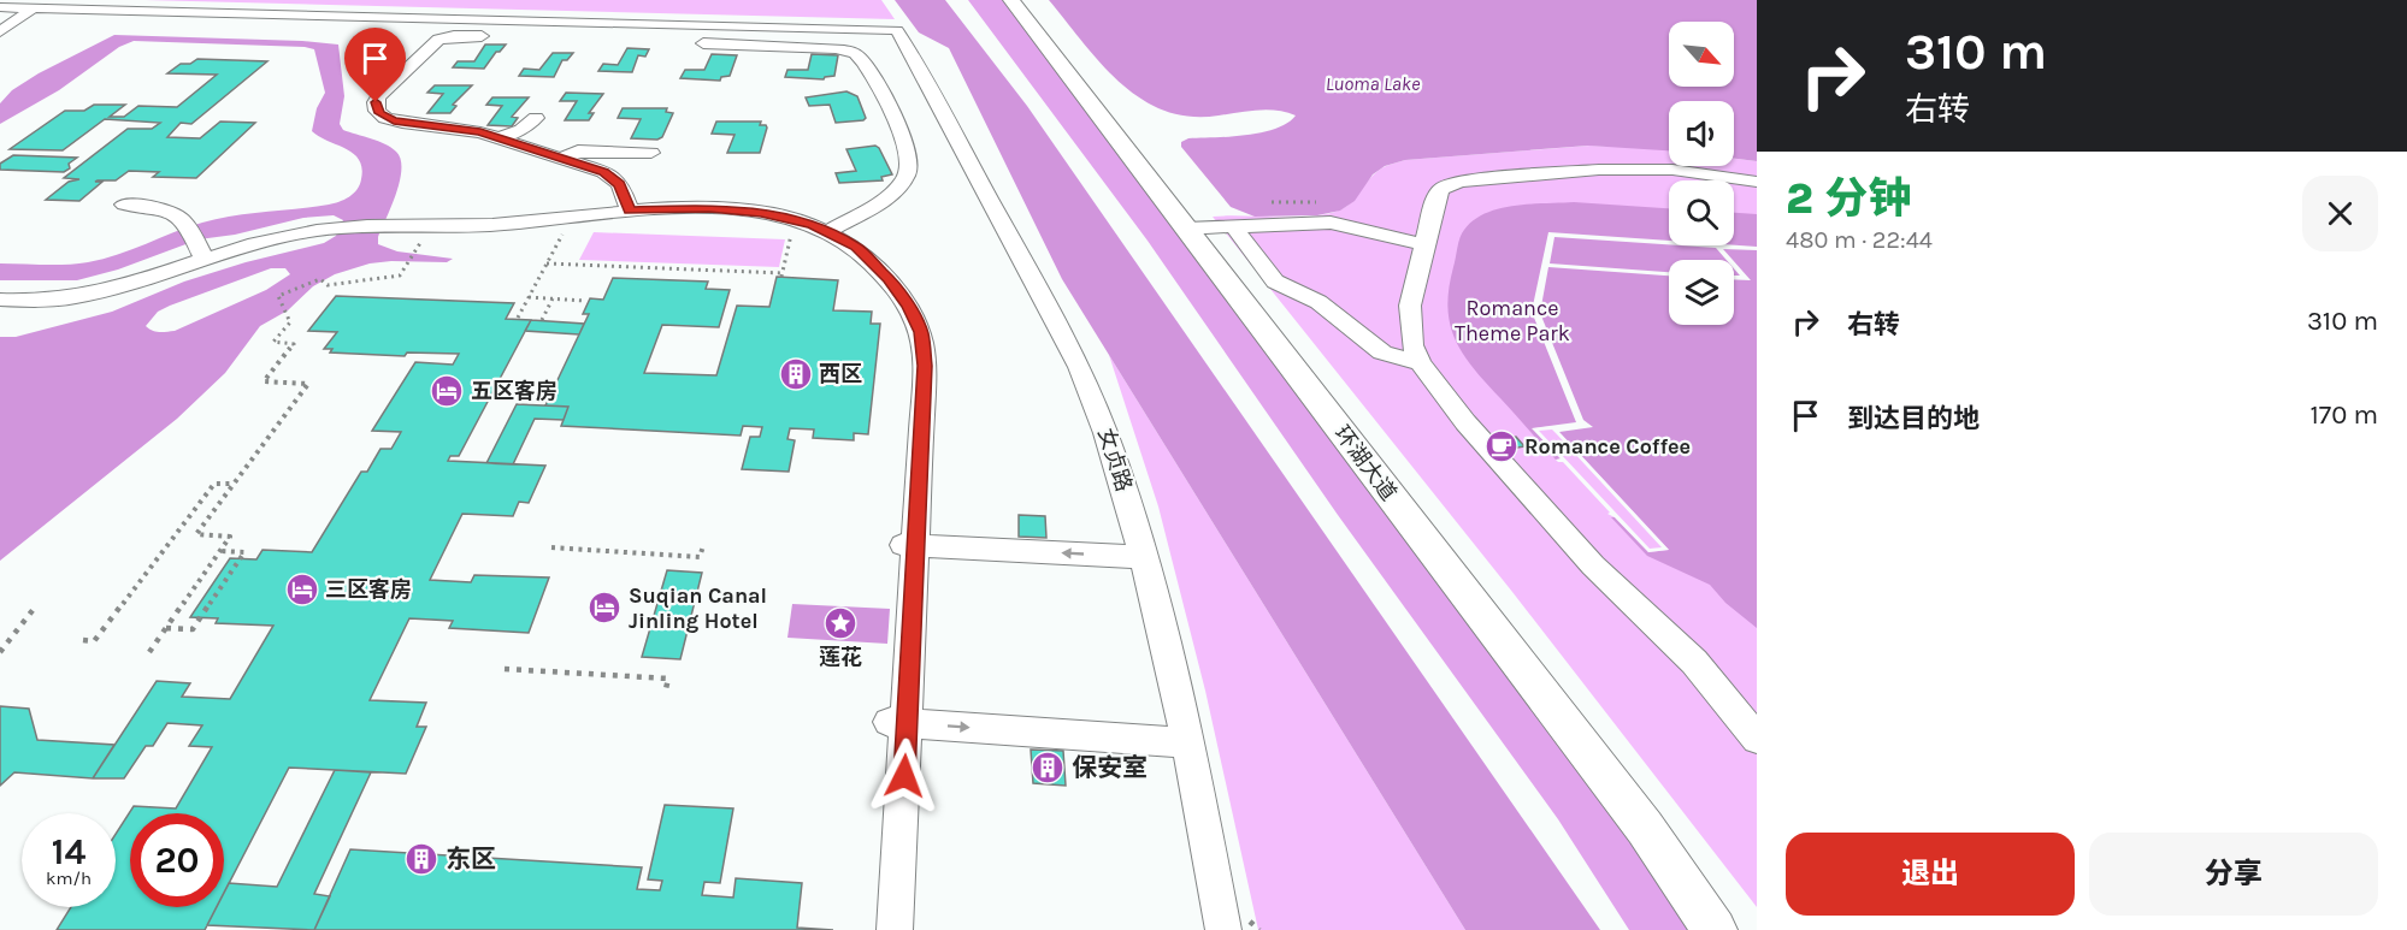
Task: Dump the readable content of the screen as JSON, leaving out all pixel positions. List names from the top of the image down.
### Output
{
  "streets": {
    "main road": ["环湖大道"],
    "street": ["女贞路"]
  },
  "water": ["Luoma Lake"],
  "parks": ["Romance Theme Park"],
  "places": {
    "building": ["西区", "保安室", "东区"],
    "hotel": ["五区客房", "三区客房", "Suqian Canal Jinling Hotel"],
    "cafe": ["Romance Coffee"],
    "place": ["莲花"]
  },
  "north": "bottom right",
  "page": {
    "turn": ["310 m", "右转"],
    "heading": ["2 分钟", "480 m · 22:44"],
    "list": [
      {
        "name": "右转",
        "value": "310 m"
      },
      {
        "name": "到达目的地",
        "value": "170 m"
      }
    ],
    "speed": "14 km/h",
    "limit": "20",
    "buttons": ["退出", "分享"]
  }
}
